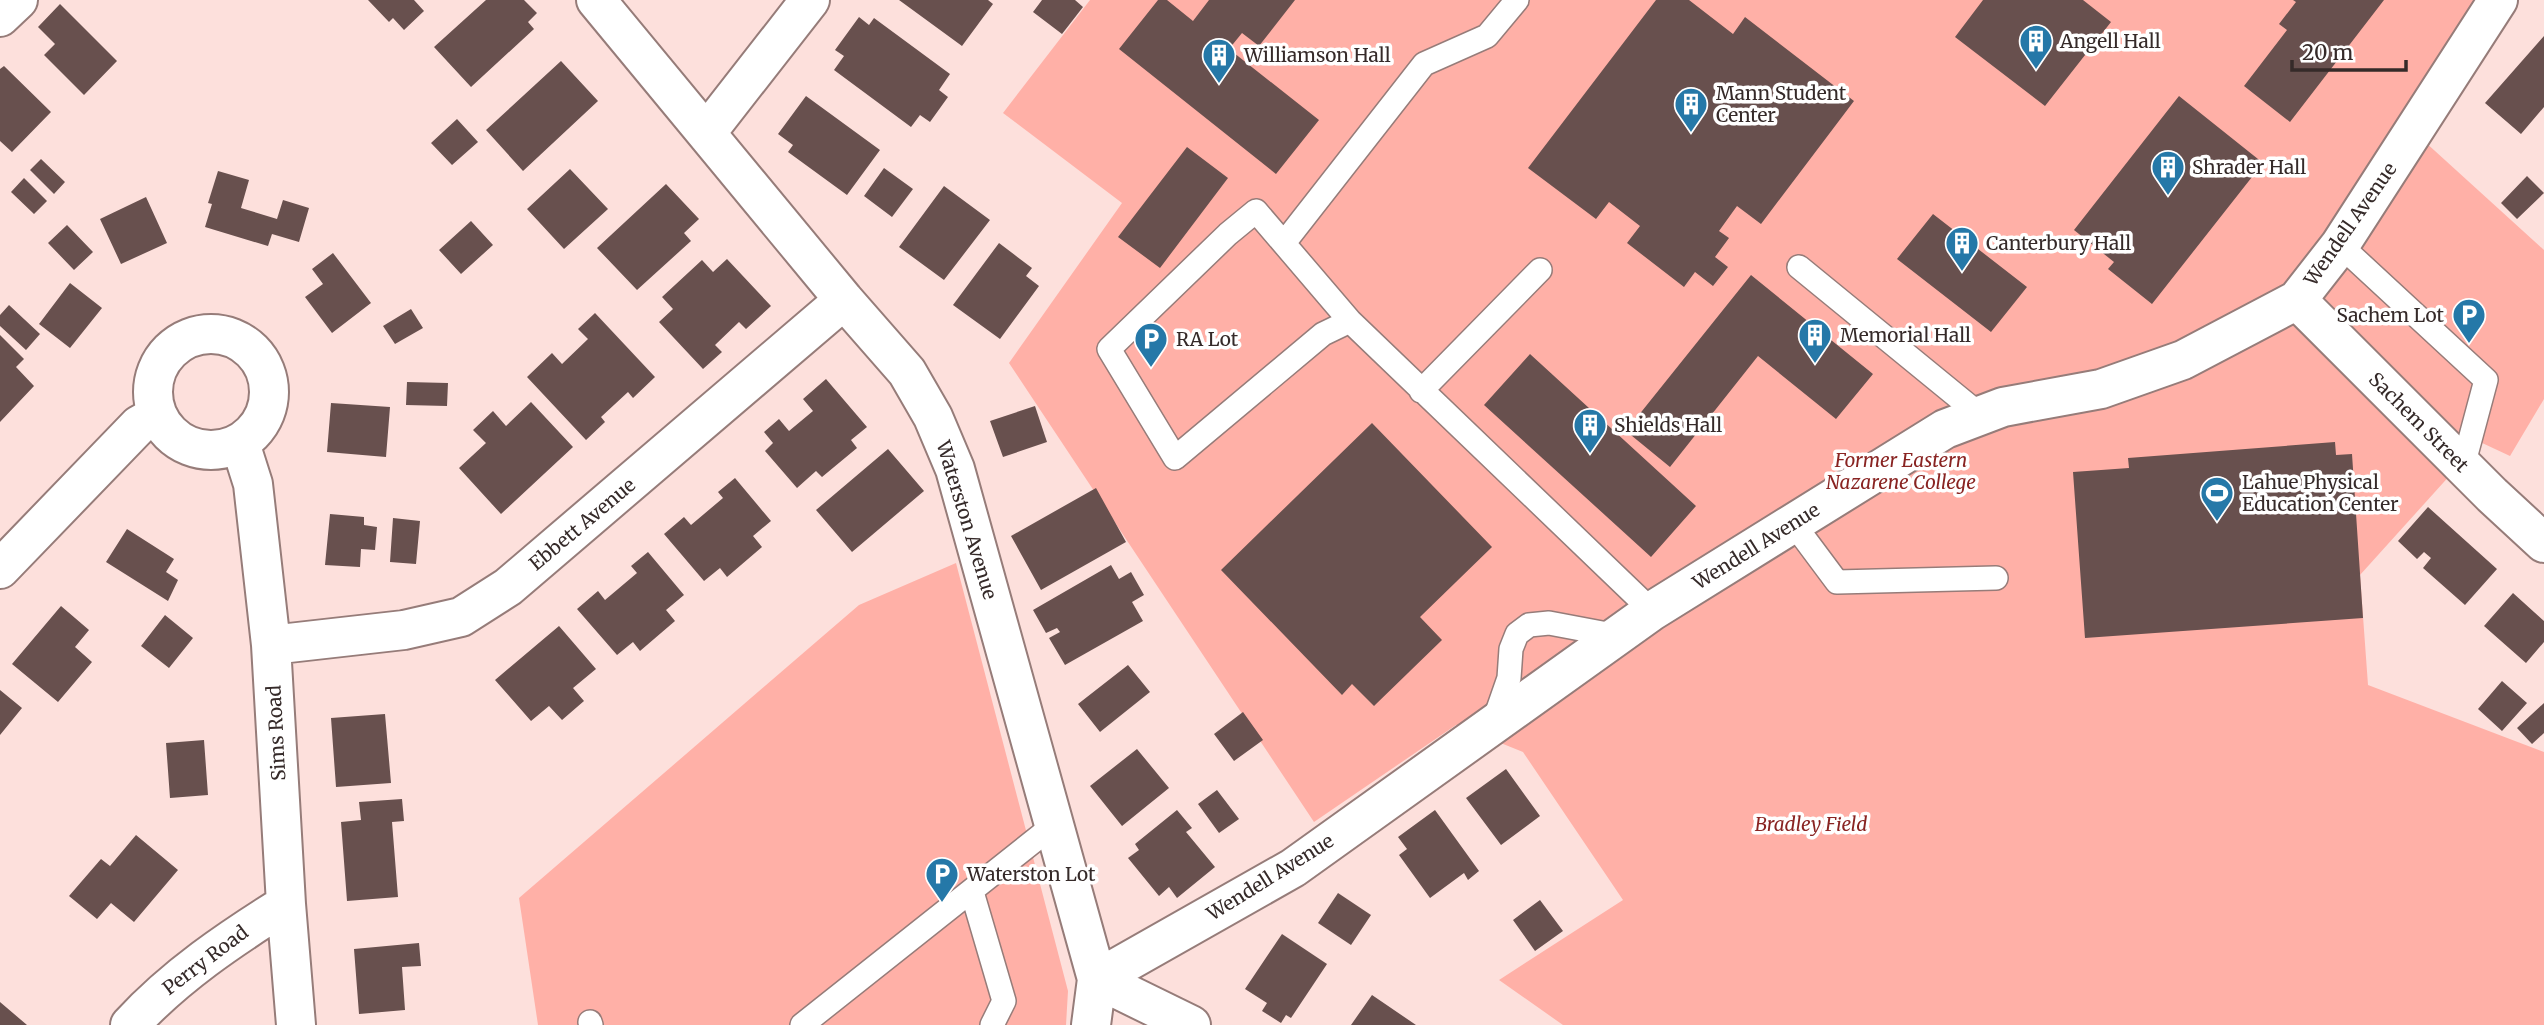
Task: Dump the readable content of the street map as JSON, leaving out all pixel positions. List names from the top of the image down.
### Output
{
  "streets": {
    "street": [
      "Wendell Avenue",
      "Sachem Street",
      "Waterston Avenue",
      "Ebbett Avenue",
      "Sims Road",
      "Perry Road"
    ]
  },
  "crossings": [
    ["Wendell Avenue", "Sachem Street"],
    ["Wendell Avenue", "Waterston Avenue"],
    ["Waterston Avenue", "Ebbett Avenue"],
    ["Ebbett Avenue", "Sims Road"],
    ["Sims Road", "Perry Road"]
  ],
  "parks": ["Former Eastern Nazarene College", "Bradley Field"],
  "places": {
    "building": [
      "Angell Hall",
      "Williamson Hall",
      "Mann Student Center",
      "Shrader Hall",
      "Canterbury Hall",
      "Memorial Hall",
      "Shields Hall"
    ],
    "parking": ["Sachem Lot", "RA Lot", "Waterston Lot"],
    "sports": ["Lahue Physical Education Center"]
  },
  "scale_bar": "20 m"
}
